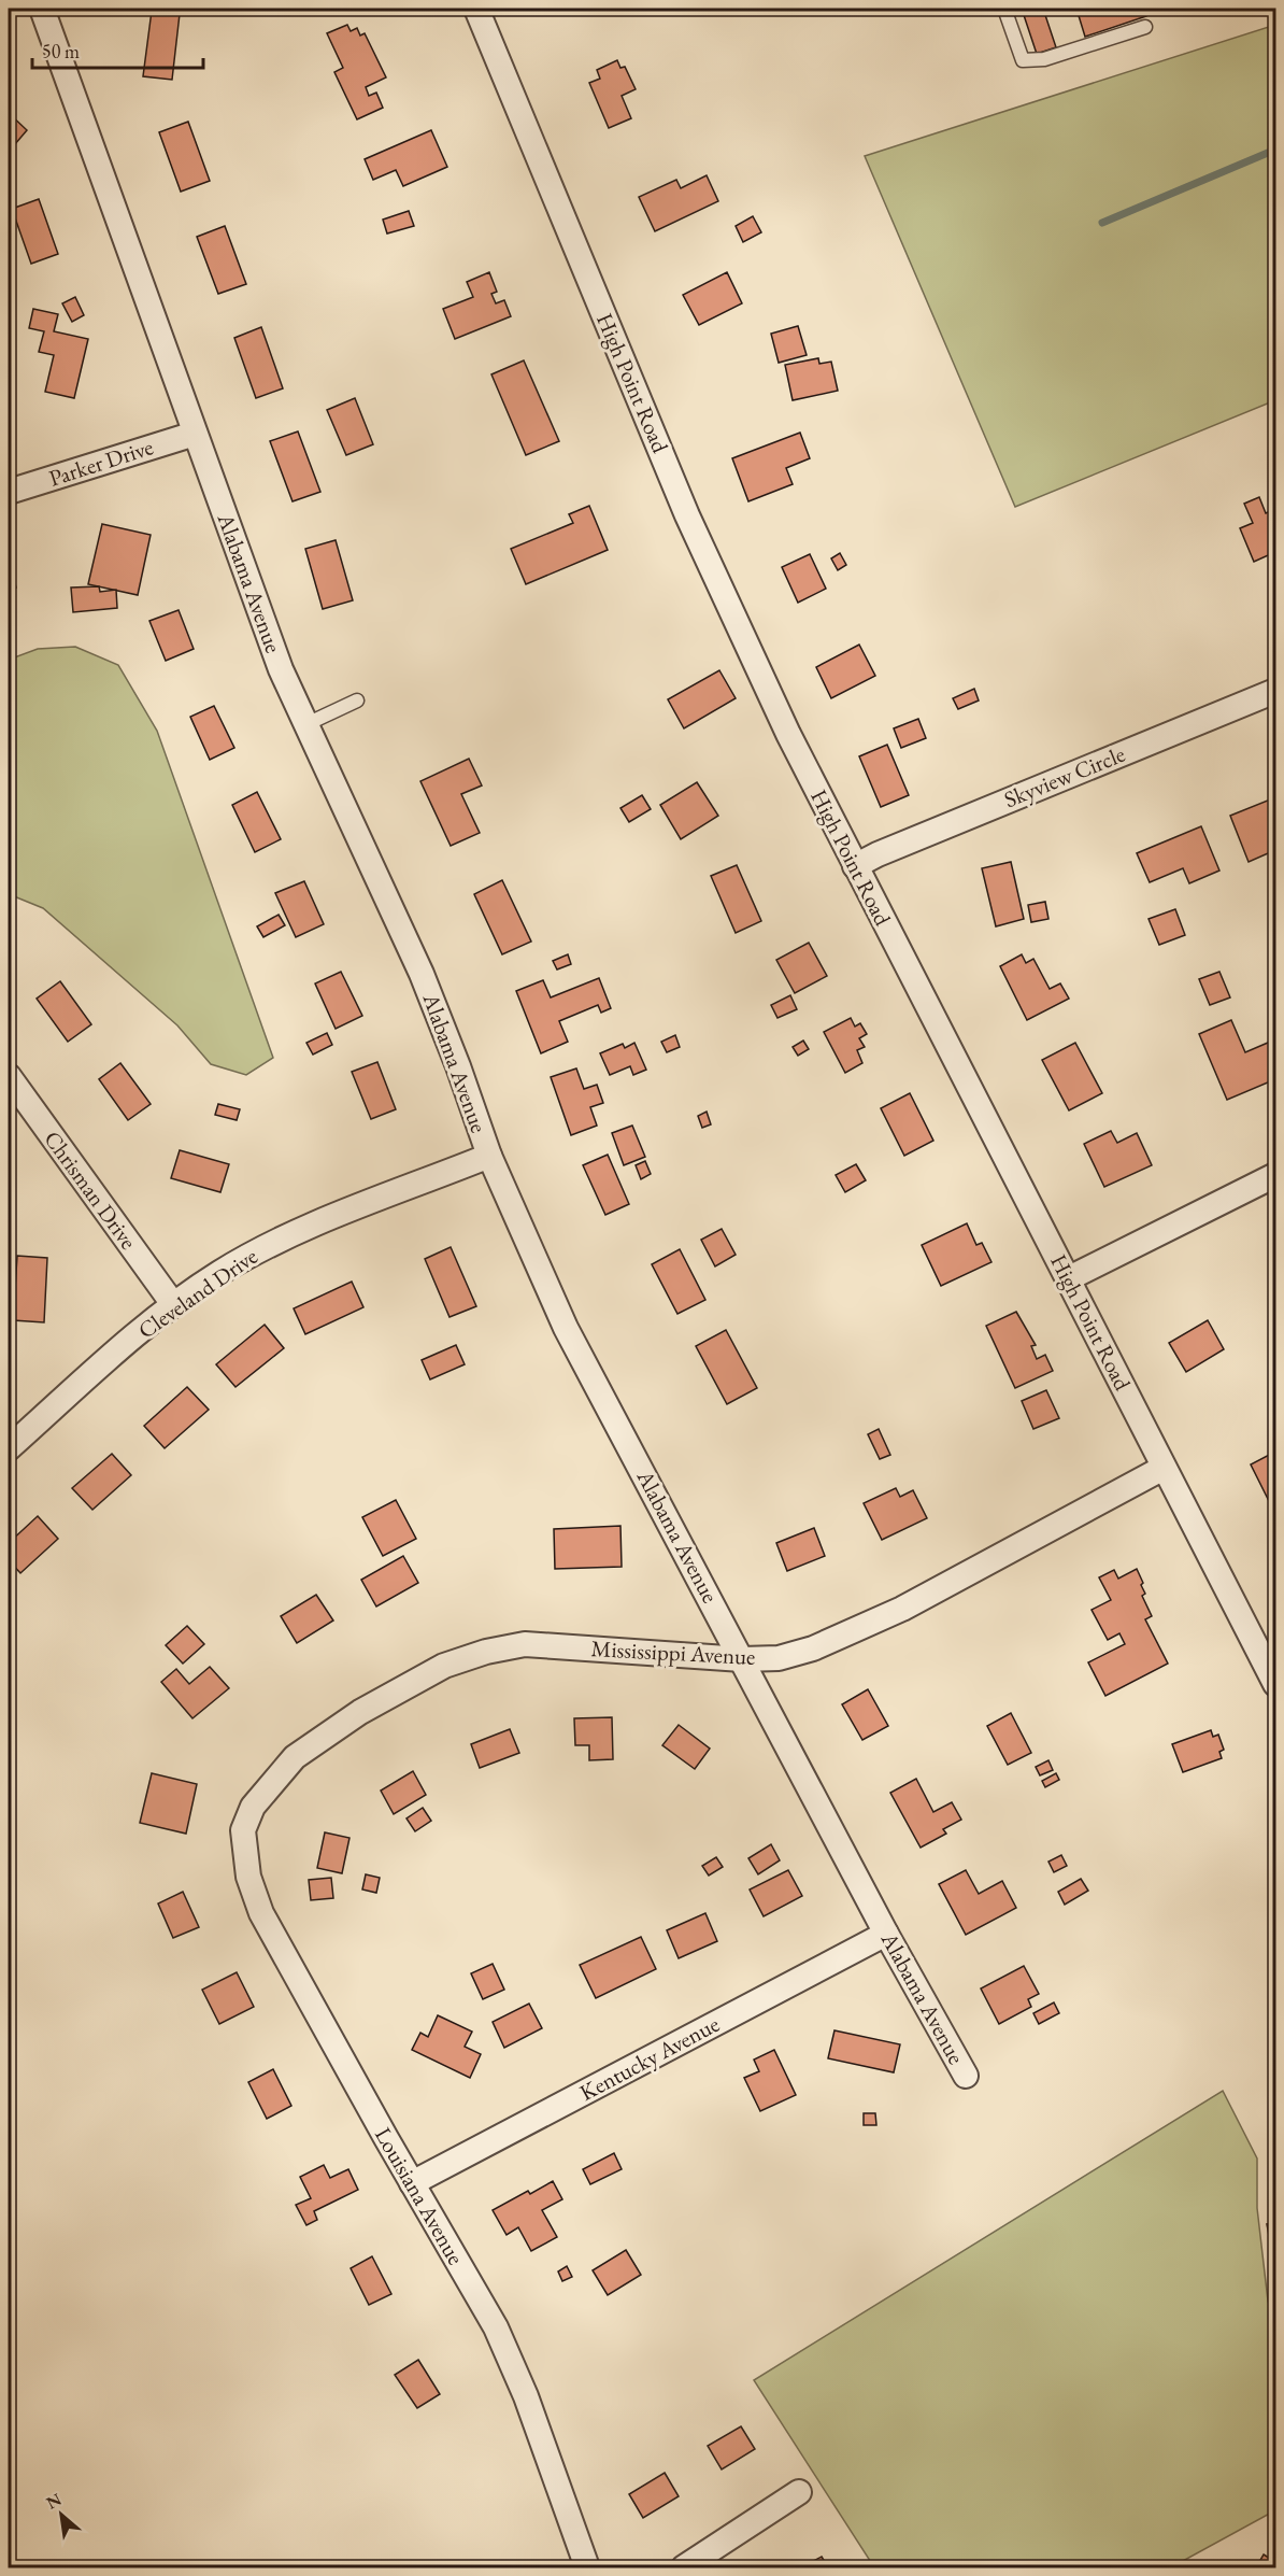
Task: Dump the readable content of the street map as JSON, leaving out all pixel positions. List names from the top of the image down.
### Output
{
  "streets": {
    "street": [
      "High Point Road",
      "Parker Drive",
      "Alabama Avenue",
      "Skyview Circle",
      "Chrisman Drive",
      "Cleveland Drive",
      "Mississippi Avenue",
      "Kentucky Avenue",
      "Louisiana Avenue"
    ]
  },
  "crossings": [
    ["High Point Road", "Skyview Circle"],
    ["High Point Road", "Mississippi Avenue"],
    ["Parker Drive", "Alabama Avenue"],
    ["Alabama Avenue", "Cleveland Drive"],
    ["Alabama Avenue", "Mississippi Avenue"],
    ["Alabama Avenue", "Kentucky Avenue"],
    ["Chrisman Drive", "Cleveland Drive"],
    ["Mississippi Avenue", "Louisiana Avenue"],
    ["Kentucky Avenue", "Louisiana Avenue"]
  ],
  "scale_bar": "50 m",
  "north": "top left"
}
